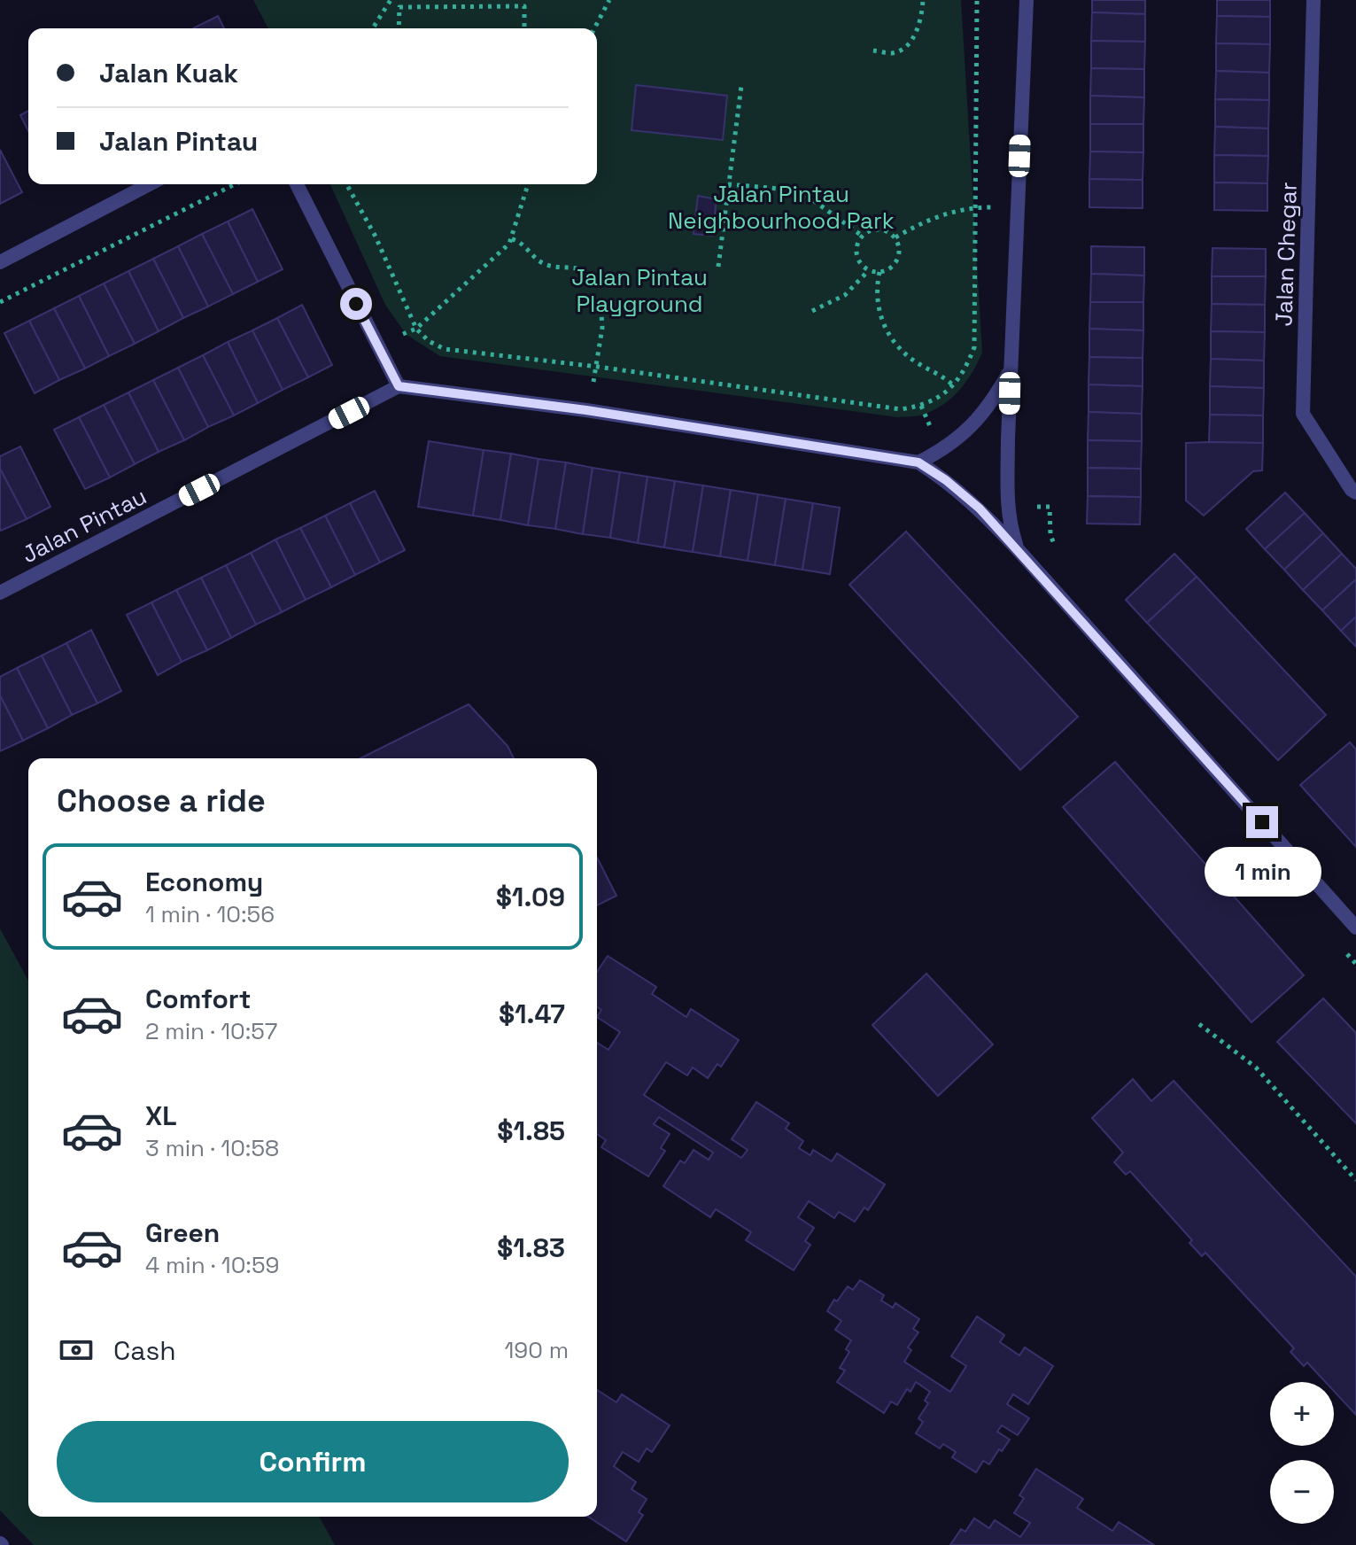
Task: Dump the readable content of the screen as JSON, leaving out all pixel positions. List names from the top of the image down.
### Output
{
  "streets": {
    "street": ["Jalan Chegar", "Jalan Pintau"]
  },
  "parks": ["Jalan Pintau Neighbourhood Park", "Jalan Pintau Playground"],
  "page": {
    "banner": ["Jalan Kuak", "Jalan Pintau"],
    "heading": "Choose a ride",
    "list": [
      {
        "name": "Economy",
        "note": "1 min · 10:56",
        "value": "$1.09"
      },
      {
        "name": "Comfort",
        "note": "2 min · 10:57",
        "value": "$1.47"
      },
      {
        "name": "XL",
        "note": "3 min · 10:58",
        "value": "$1.85"
      },
      {
        "name": "Green",
        "note": "4 min · 10:59",
        "value": "$1.83"
      }
    ],
    "bubble": "1 min",
    "pay": ["Cash", "190 m"],
    "map_buttons": ["+", "−"],
    "buttons": "Confirm"
  }
}
